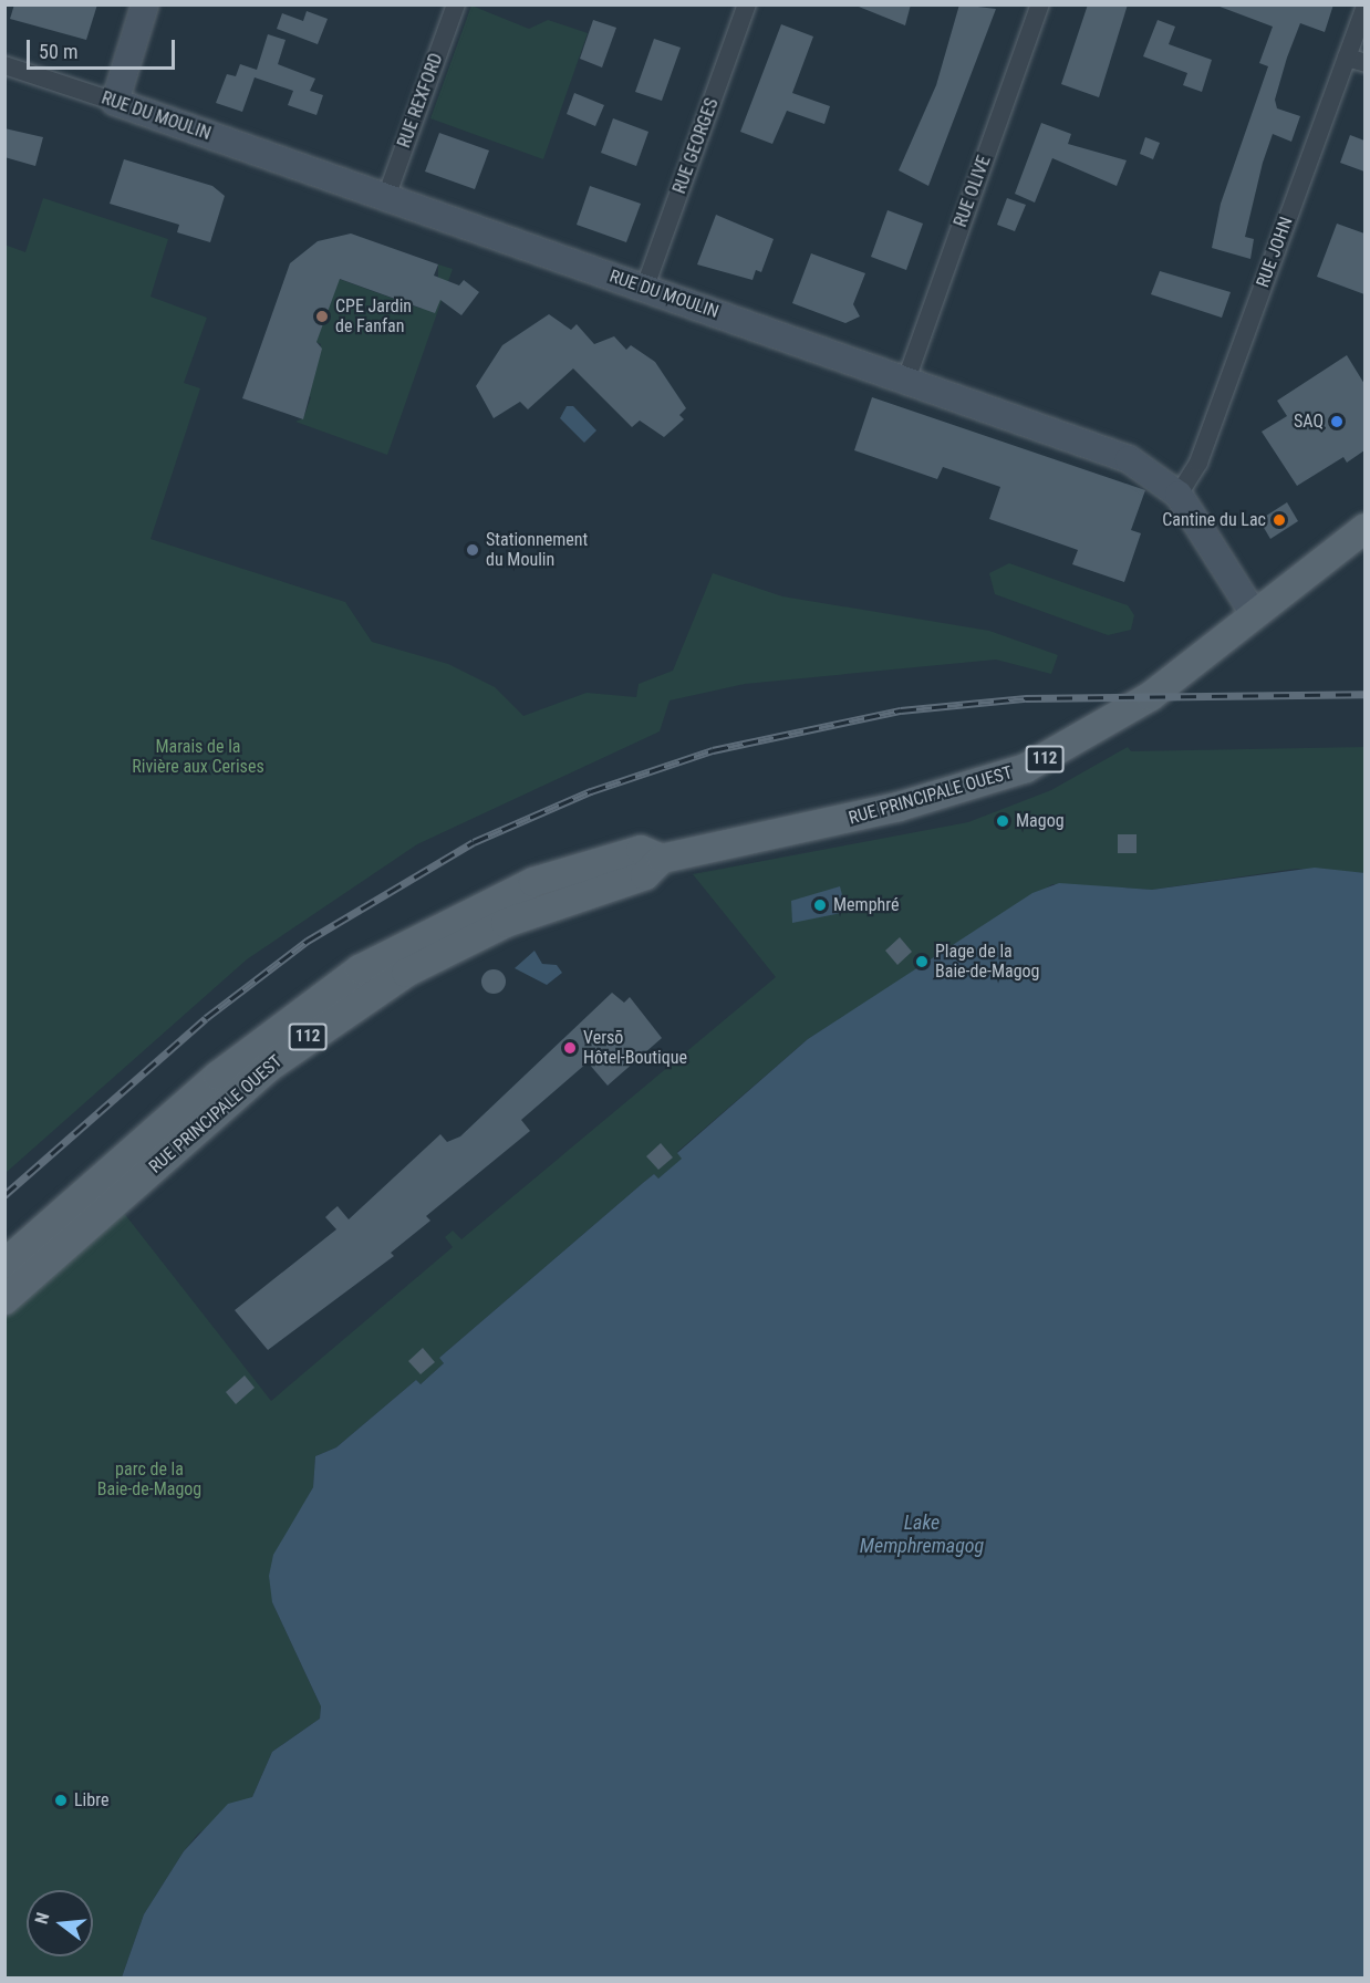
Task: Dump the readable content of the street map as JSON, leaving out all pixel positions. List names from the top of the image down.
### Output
{
  "streets": {
    "main road": ["112", "RUE PRINCIPALE OUEST"],
    "street": [
      "RUE REXFORD",
      "RUE DU MOULIN",
      "RUE GEORGES",
      "RUE OLIVE",
      "RUE JOHN"
    ]
  },
  "crossings": [
    ["RUE REXFORD", "RUE DU MOULIN"],
    ["RUE DU MOULIN", "RUE GEORGES"],
    ["RUE DU MOULIN", "RUE OLIVE"],
    ["RUE DU MOULIN", "RUE JOHN"],
    ["RUE DU MOULIN", "RUE PRINCIPALE OUEST"]
  ],
  "water": ["Lake Memphremagog"],
  "parks": ["Marais de la Rivière aux Cerises", "parc de la Baie-de-Magog"],
  "places": [
    "CPE Jardin de Fanfan",
    "SAQ",
    "Cantine du Lac",
    "Stationnement du Moulin",
    "Magog",
    "Memphré",
    "Plage de la Baie-de-Magog",
    "Versō Hôtel-Boutique",
    "Libre"
  ],
  "scale_bar": "50 m",
  "north": "left"
}
